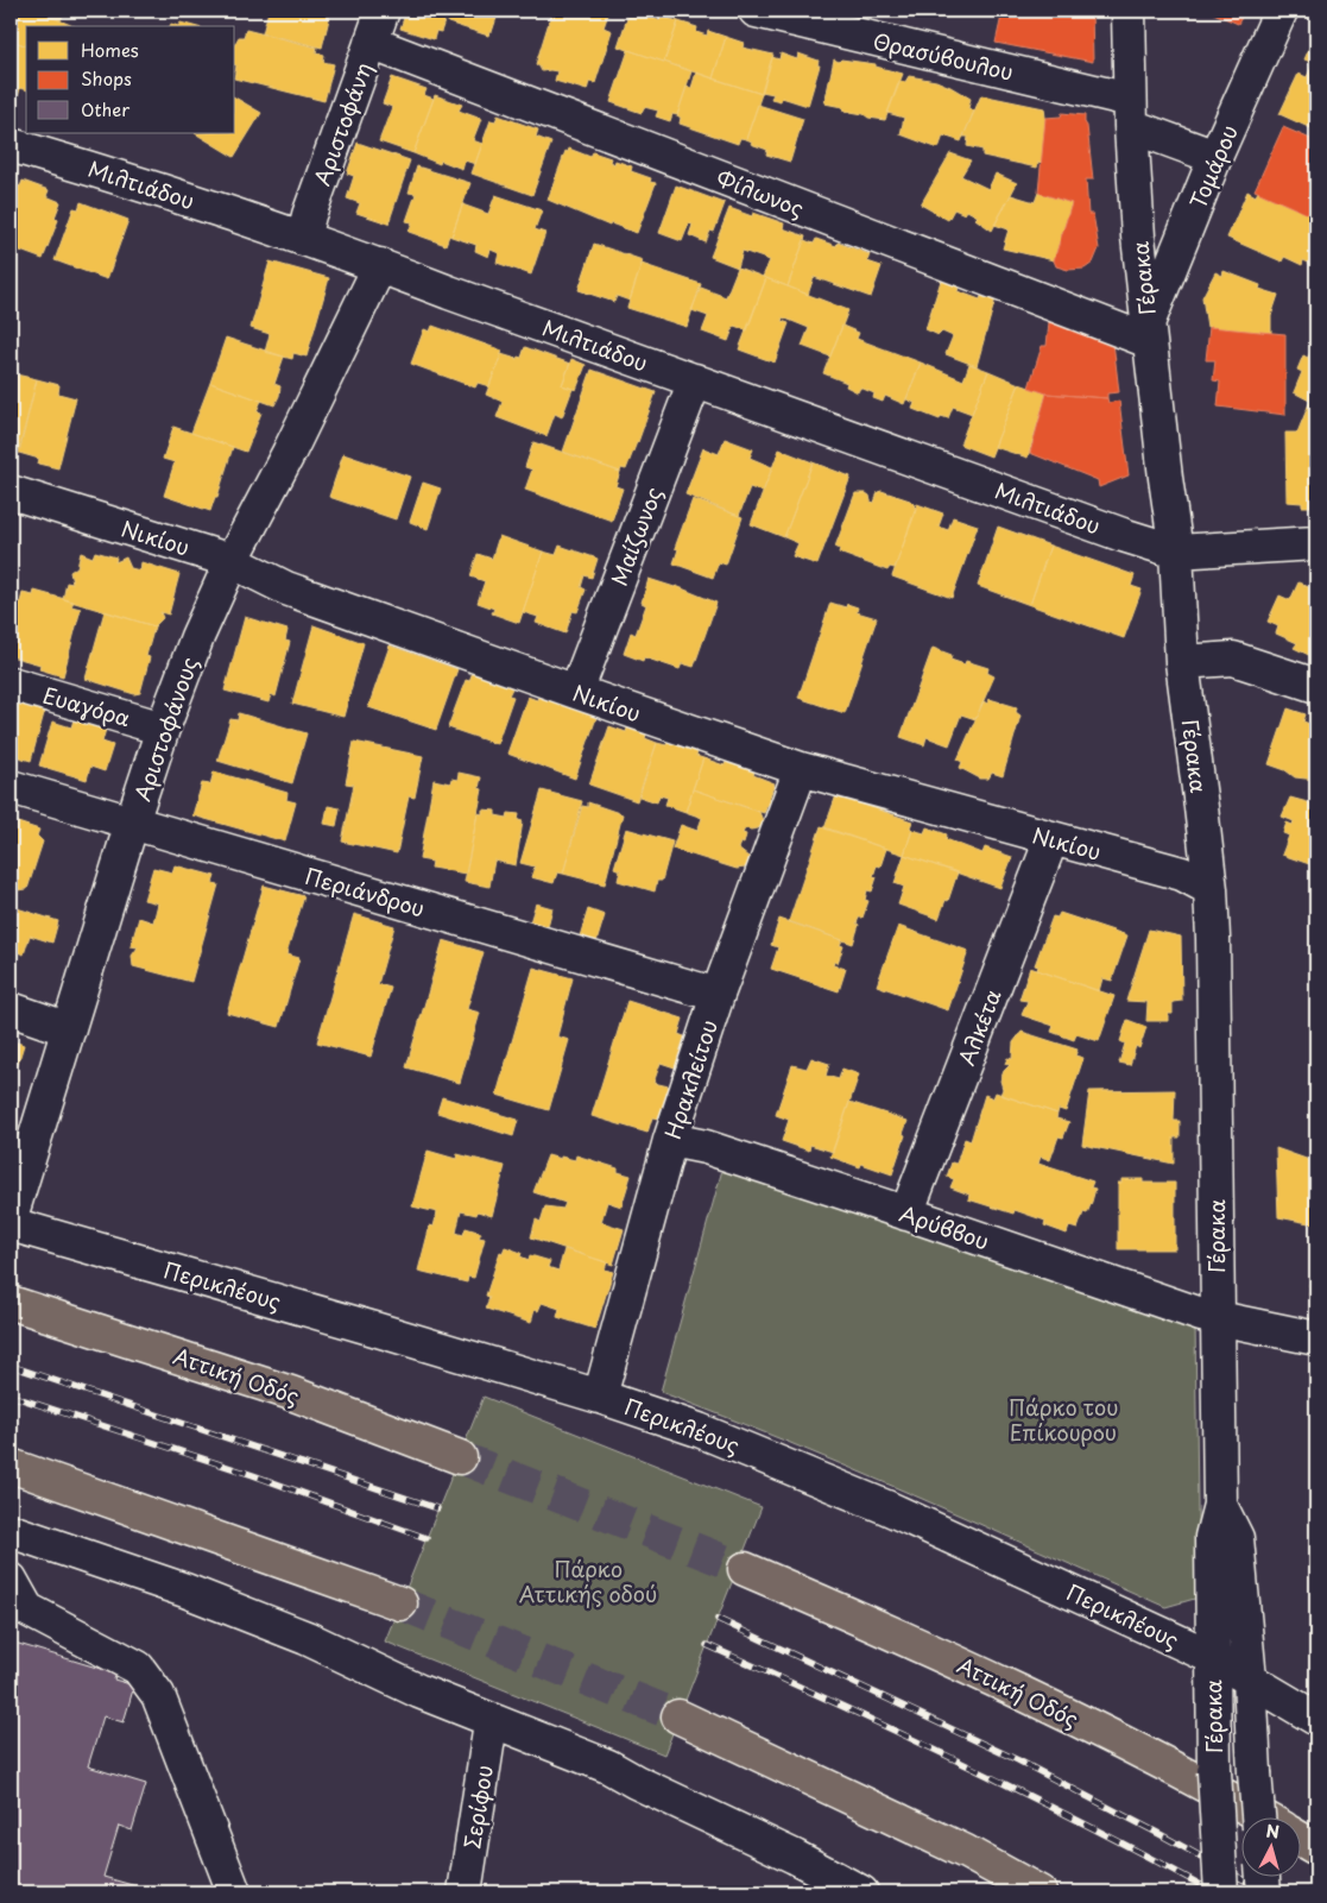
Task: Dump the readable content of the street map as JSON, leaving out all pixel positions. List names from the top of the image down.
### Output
{
  "streets": {
    "highway": ["Αττική Οδός"],
    "street": [
      "Θρασύβουλου",
      "Αριστοφάνη",
      "Τομάρου",
      "Μιλτιάδου",
      "Φίλωνος",
      "Γέρακα",
      "Μαίζωνος",
      "Νικίου",
      "Ευαγόρα",
      "Αριστοφάνους",
      "Περιάνδρου",
      "Αλκέτα",
      "Ηρακλείτου",
      "Αρύββου",
      "Περικλέους",
      "Σερίφου"
    ]
  },
  "crossings": [
    ["Θρασύβουλου", "Τομάρου"],
    ["Θρασύβουλου", "Γέρακα"],
    ["Αριστοφάνη", "Μιλτιάδου"],
    ["Αριστοφάνη", "Φίλωνος"],
    ["Τομάρου", "Φίλωνος"],
    ["Τομάρου", "Γέρακα"],
    ["Μιλτιάδου", "Γέρακα"],
    ["Μιλτιάδου", "Μαίζωνος"],
    ["Μιλτιάδου", "Αριστοφάνους"],
    ["Φίλωνος", "Γέρακα"],
    ["Γέρακα", "Νικίου"],
    ["Γέρακα", "Αρύββου"],
    ["Γέρακα", "Περικλέους"],
    ["Μαίζωνος", "Νικίου"],
    ["Νικίου", "Αριστοφάνους"],
    ["Νικίου", "Αλκέτα"],
    ["Νικίου", "Ηρακλείτου"],
    ["Ευαγόρα", "Αριστοφάνους"],
    ["Αριστοφάνους", "Περιάνδρου"],
    ["Περιάνδρου", "Ηρακλείτου"],
    ["Αλκέτα", "Αρύββου"],
    ["Ηρακλείτου", "Αρύββου"],
    ["Ηρακλείτου", "Περικλέους"]
  ],
  "parks": ["Πάρκο του Επίκουρου", "Πάρκο Αττικής οδού"],
  "legend": ["Homes", "Shops", "Other"],
  "north": "top"
}
